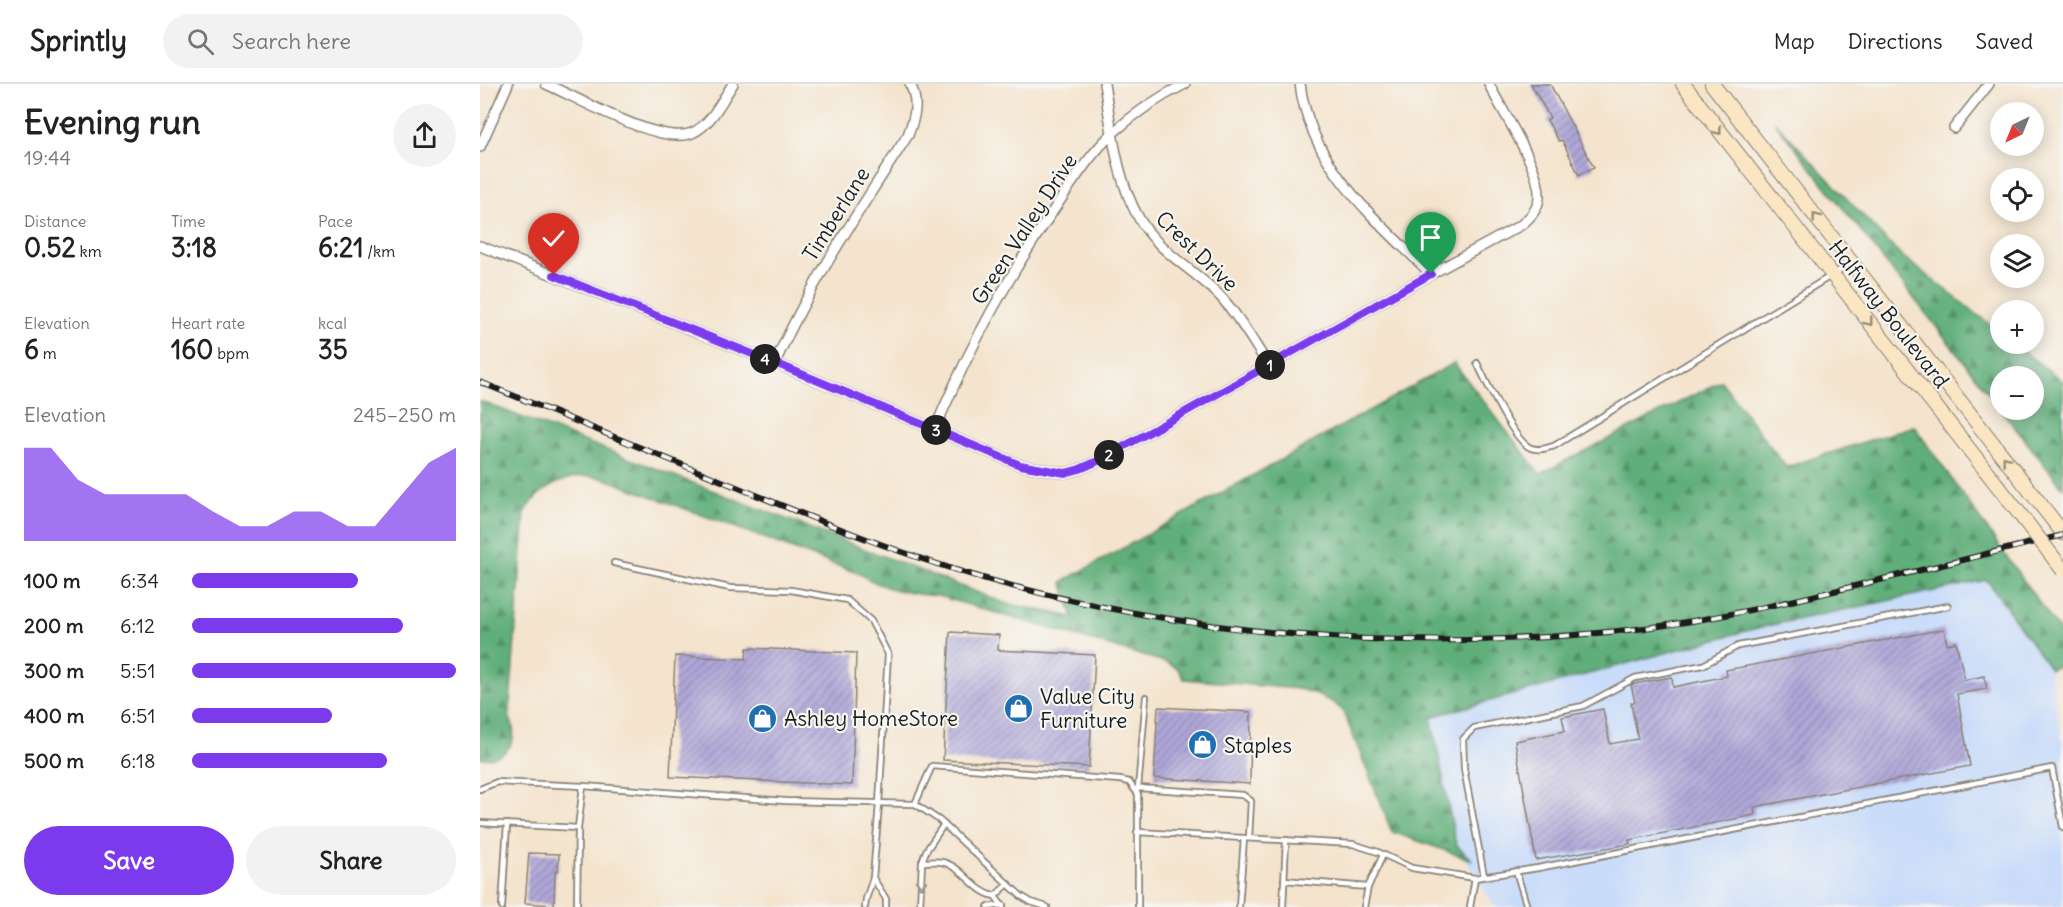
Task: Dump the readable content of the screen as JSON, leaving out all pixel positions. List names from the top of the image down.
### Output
{
  "streets": {
    "main road": ["Halfway Boulevard"],
    "street": ["Timberlane", "Green Valley Drive", "Crest Drive"]
  },
  "crossings": [
    ["Green Valley Drive", "Crest Drive"]
  ],
  "places": {
    "shop": ["Value City Furniture", "Ashley HomeStore", "Staples"]
  },
  "north": "bottom left",
  "page": {
    "header": "Sprintly",
    "search": "Search here",
    "nav": ["Map", "Directions", "Saved"],
    "heading": ["Evening run", "19:44"],
    "map_buttons": ["+", "−"],
    "stats": [
      ["Distance", "0.52 km"],
      ["Time", "3:18"],
      ["Pace", "6:21 /km"],
      ["Elevation", "6 m"],
      ["Heart rate", "160 bpm"],
      ["kcal", "35"]
    ],
    "pins": [
      "4",
      "1",
      "3",
      "2"
    ],
    "chart": ["Elevation", "245–250 m"],
    "list": [
      {
        "name": "100 m",
        "note": "6:34"
      },
      {
        "name": "200 m",
        "note": "6:12"
      },
      {
        "name": "300 m",
        "note": "5:51"
      },
      {
        "name": "400 m",
        "note": "6:51"
      },
      {
        "name": "500 m",
        "note": "6:18"
      }
    ],
    "buttons": ["Save", "Share"]
  }
}
